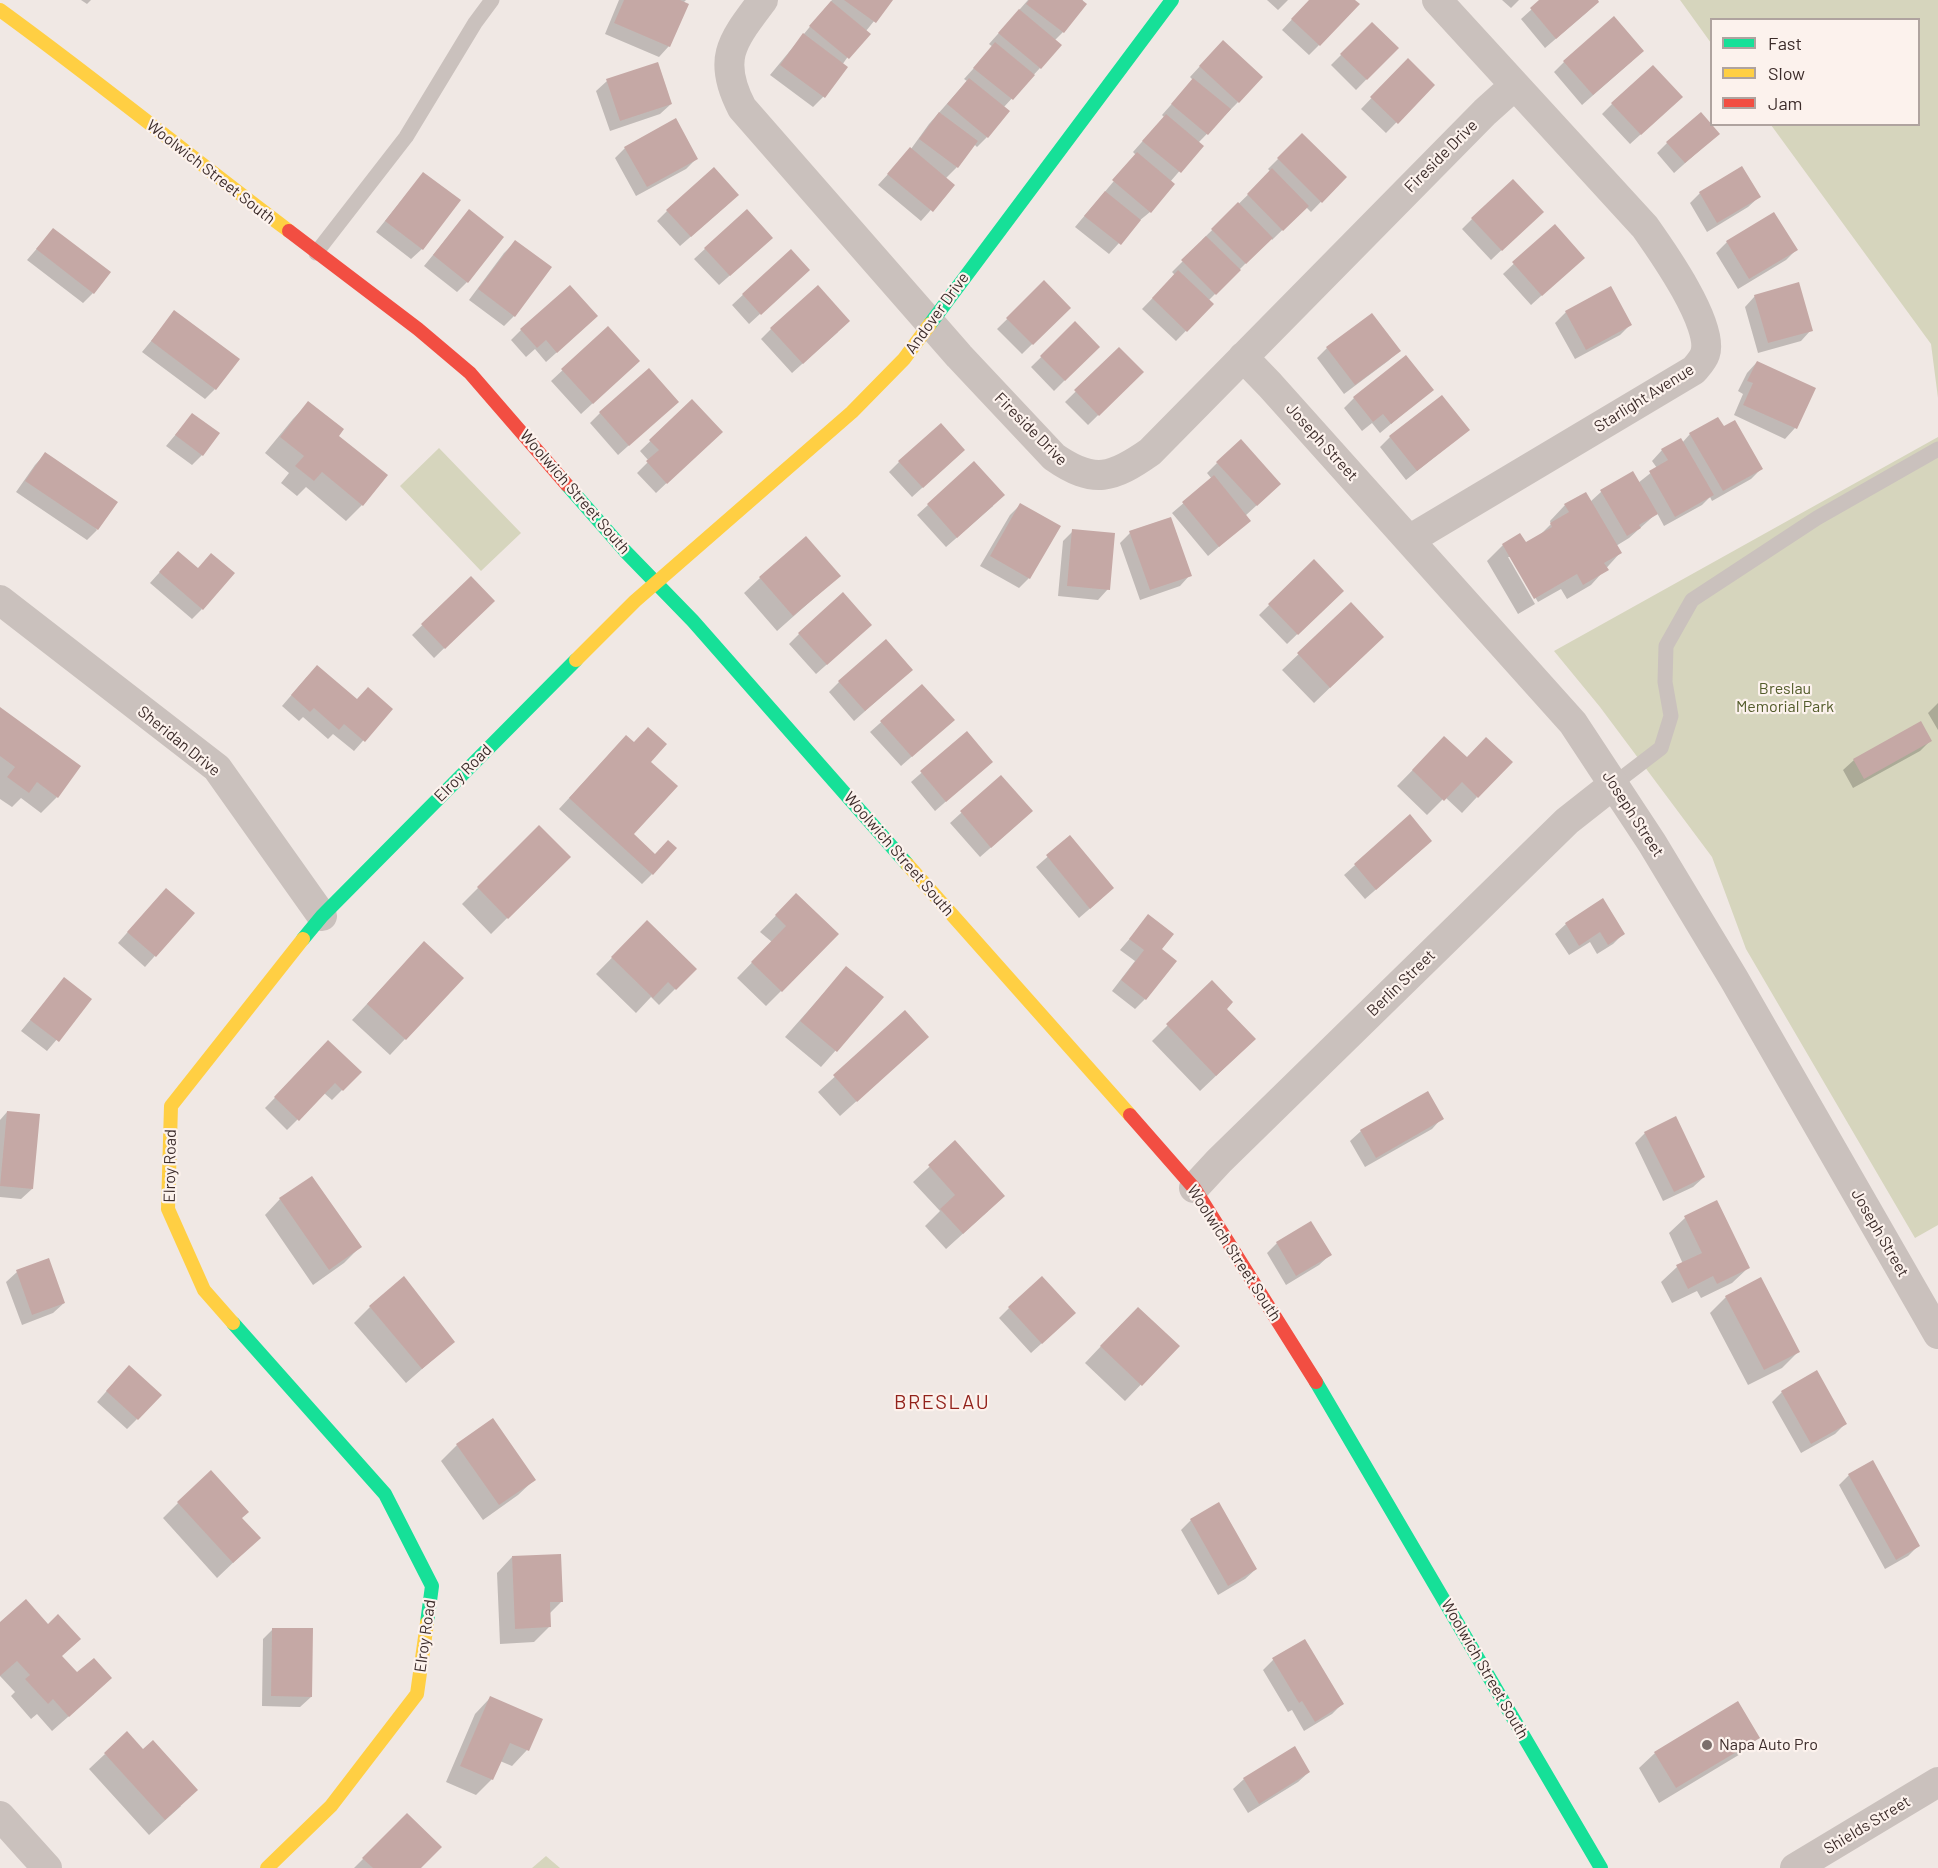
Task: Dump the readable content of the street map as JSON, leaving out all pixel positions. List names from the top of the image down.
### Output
{
  "streets": {
    "street": [
      "Fireside Drive",
      "Woolwich Street South",
      "Andover Drive",
      "Starlight Avenue",
      "Joseph Street",
      "Sheridan Drive",
      "Elroy Road",
      "Berlin Street",
      "Shields Street"
    ]
  },
  "crossings": [
    ["Fireside Drive", "Andover Drive"],
    ["Fireside Drive", "Starlight Avenue"],
    ["Fireside Drive", "Joseph Street"],
    ["Woolwich Street South", "Andover Drive"],
    ["Woolwich Street South", "Elroy Road"],
    ["Woolwich Street South", "Berlin Street"],
    ["Andover Drive", "Elroy Road"],
    ["Starlight Avenue", "Joseph Street"],
    ["Joseph Street", "Berlin Street"],
    ["Sheridan Drive", "Elroy Road"]
  ],
  "districts": ["BRESLAU"],
  "parks": ["Breslau Memorial Park"],
  "places": ["Napa Auto Pro"],
  "legend": ["Fast", "Slow", "Jam"]
}
